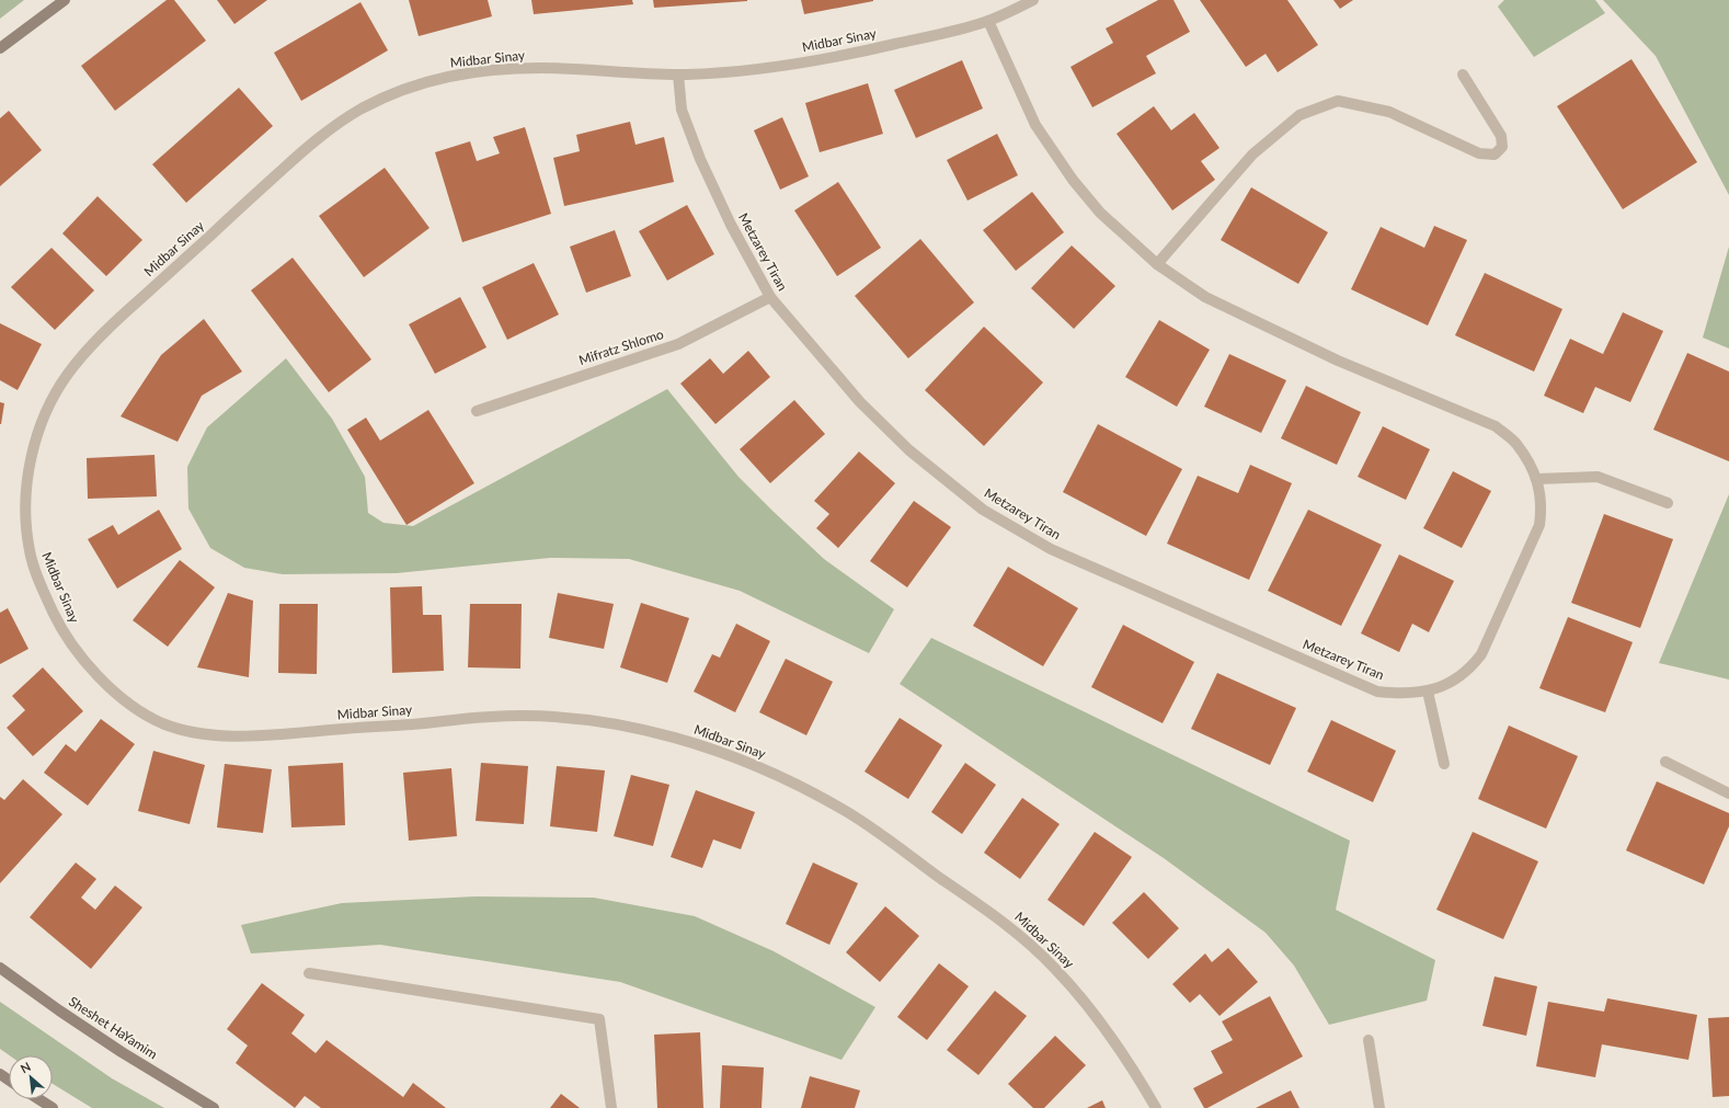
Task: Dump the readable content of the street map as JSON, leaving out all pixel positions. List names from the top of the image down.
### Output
{
  "streets": {
    "street": [
      "Midbar Sinay",
      "Metzarey Tiran",
      "Mifratz Shlomo",
      "Sheshet HaYamim"
    ]
  },
  "crossings": [
    ["Midbar Sinay", "Metzarey Tiran"],
    ["Metzarey Tiran", "Mifratz Shlomo"]
  ],
  "north": "top left"
}
